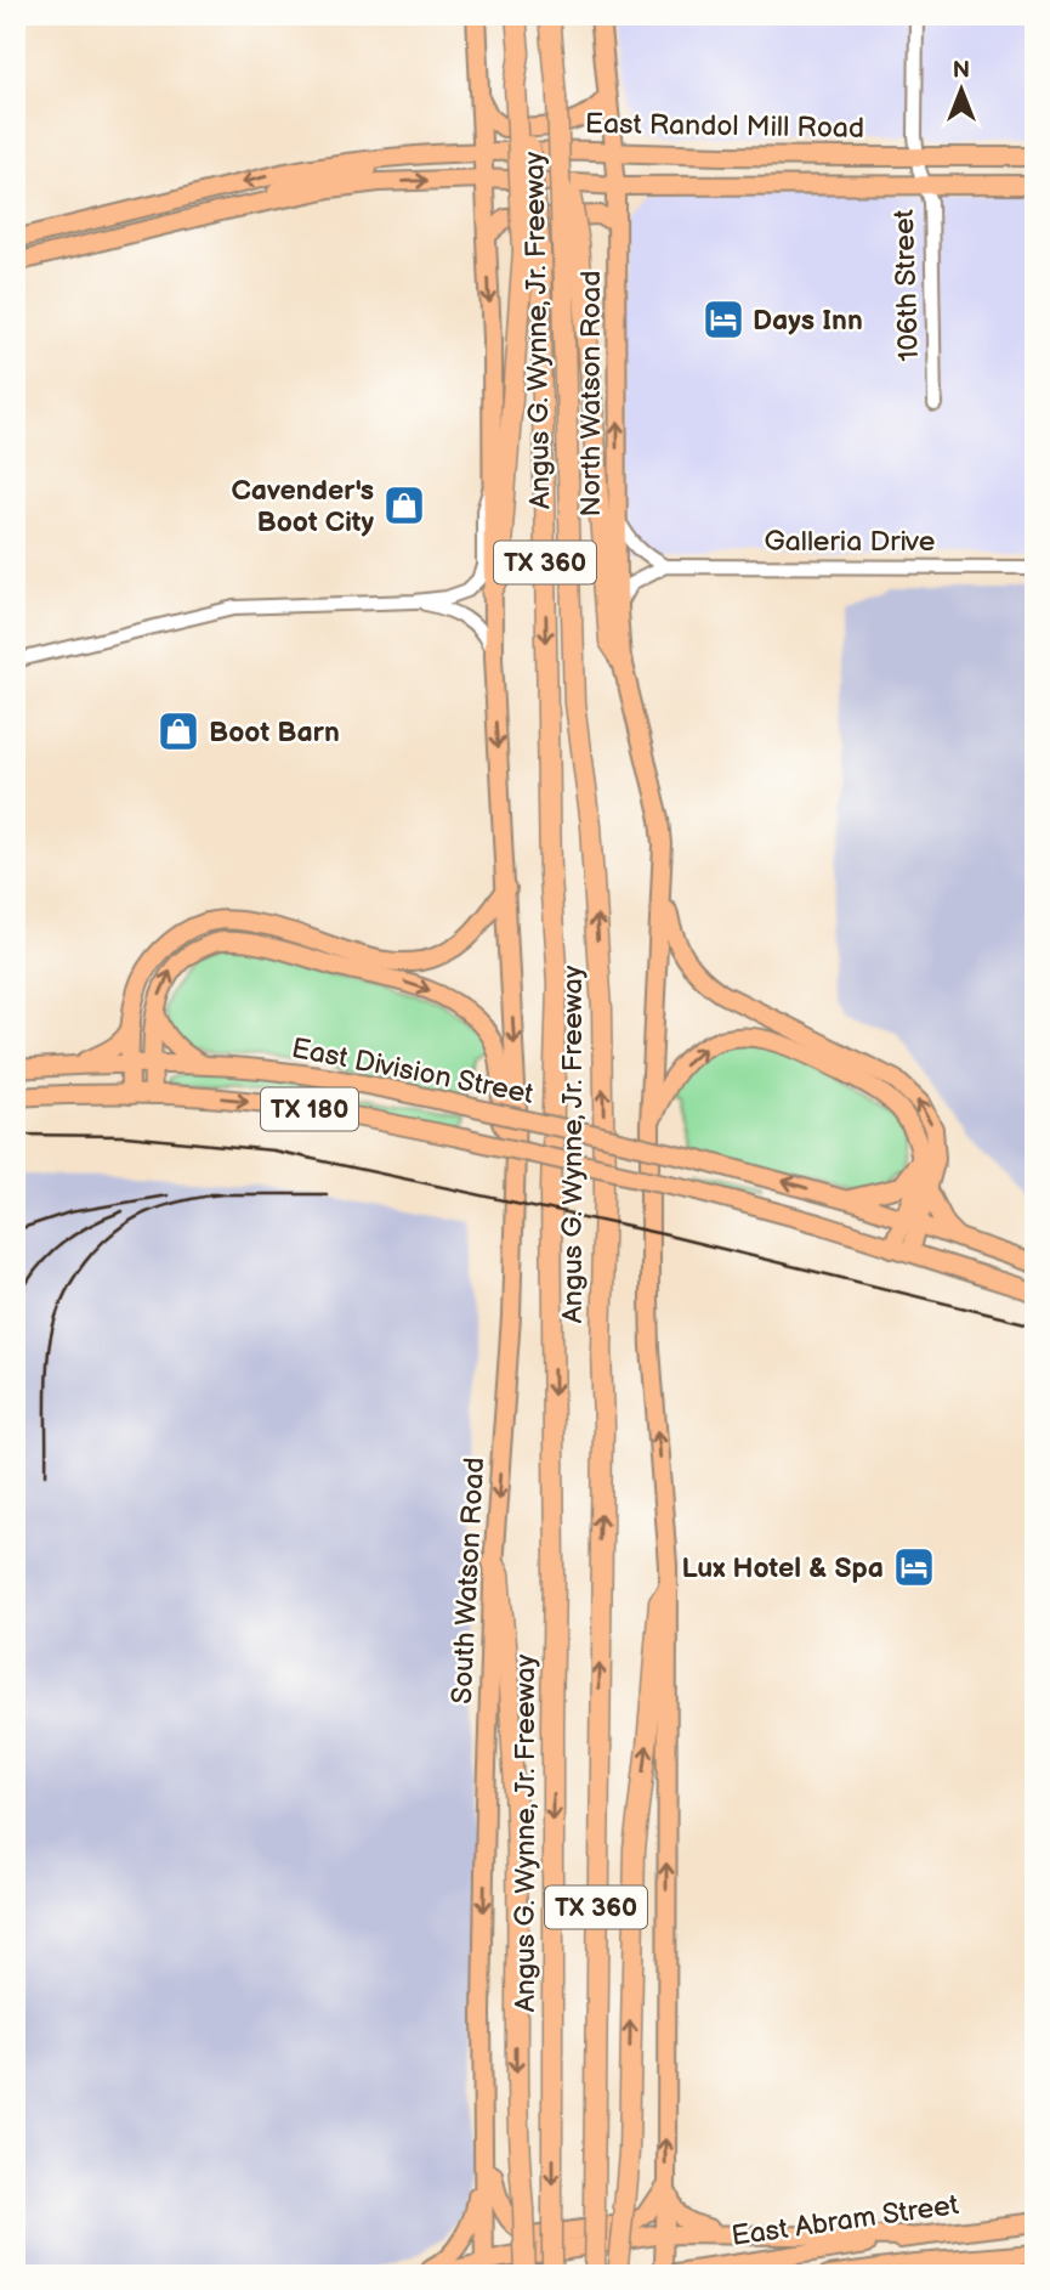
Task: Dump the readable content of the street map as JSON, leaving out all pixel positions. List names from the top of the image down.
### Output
{
  "streets": {
    "highway": ["Angus G. Wynne, Jr. Freeway", "TX 360"],
    "main road": [
      "East Randol Mill Road",
      "North Watson Road",
      "East Division Street",
      "TX 180",
      "South Watson Road",
      "East Abram Street"
    ],
    "street": ["106th Street", "Galleria Drive"]
  },
  "crossings": [
    ["East Randol Mill Road", "106th Street"],
    ["East Randol Mill Road", "North Watson Road"]
  ],
  "one_way": ["South Watson Road"],
  "places": {
    "hotel": ["Days Inn", "Lux Hotel & Spa"],
    "shop": ["Cavender's Boot City", "Boot Barn"]
  },
  "north": "top"
}
